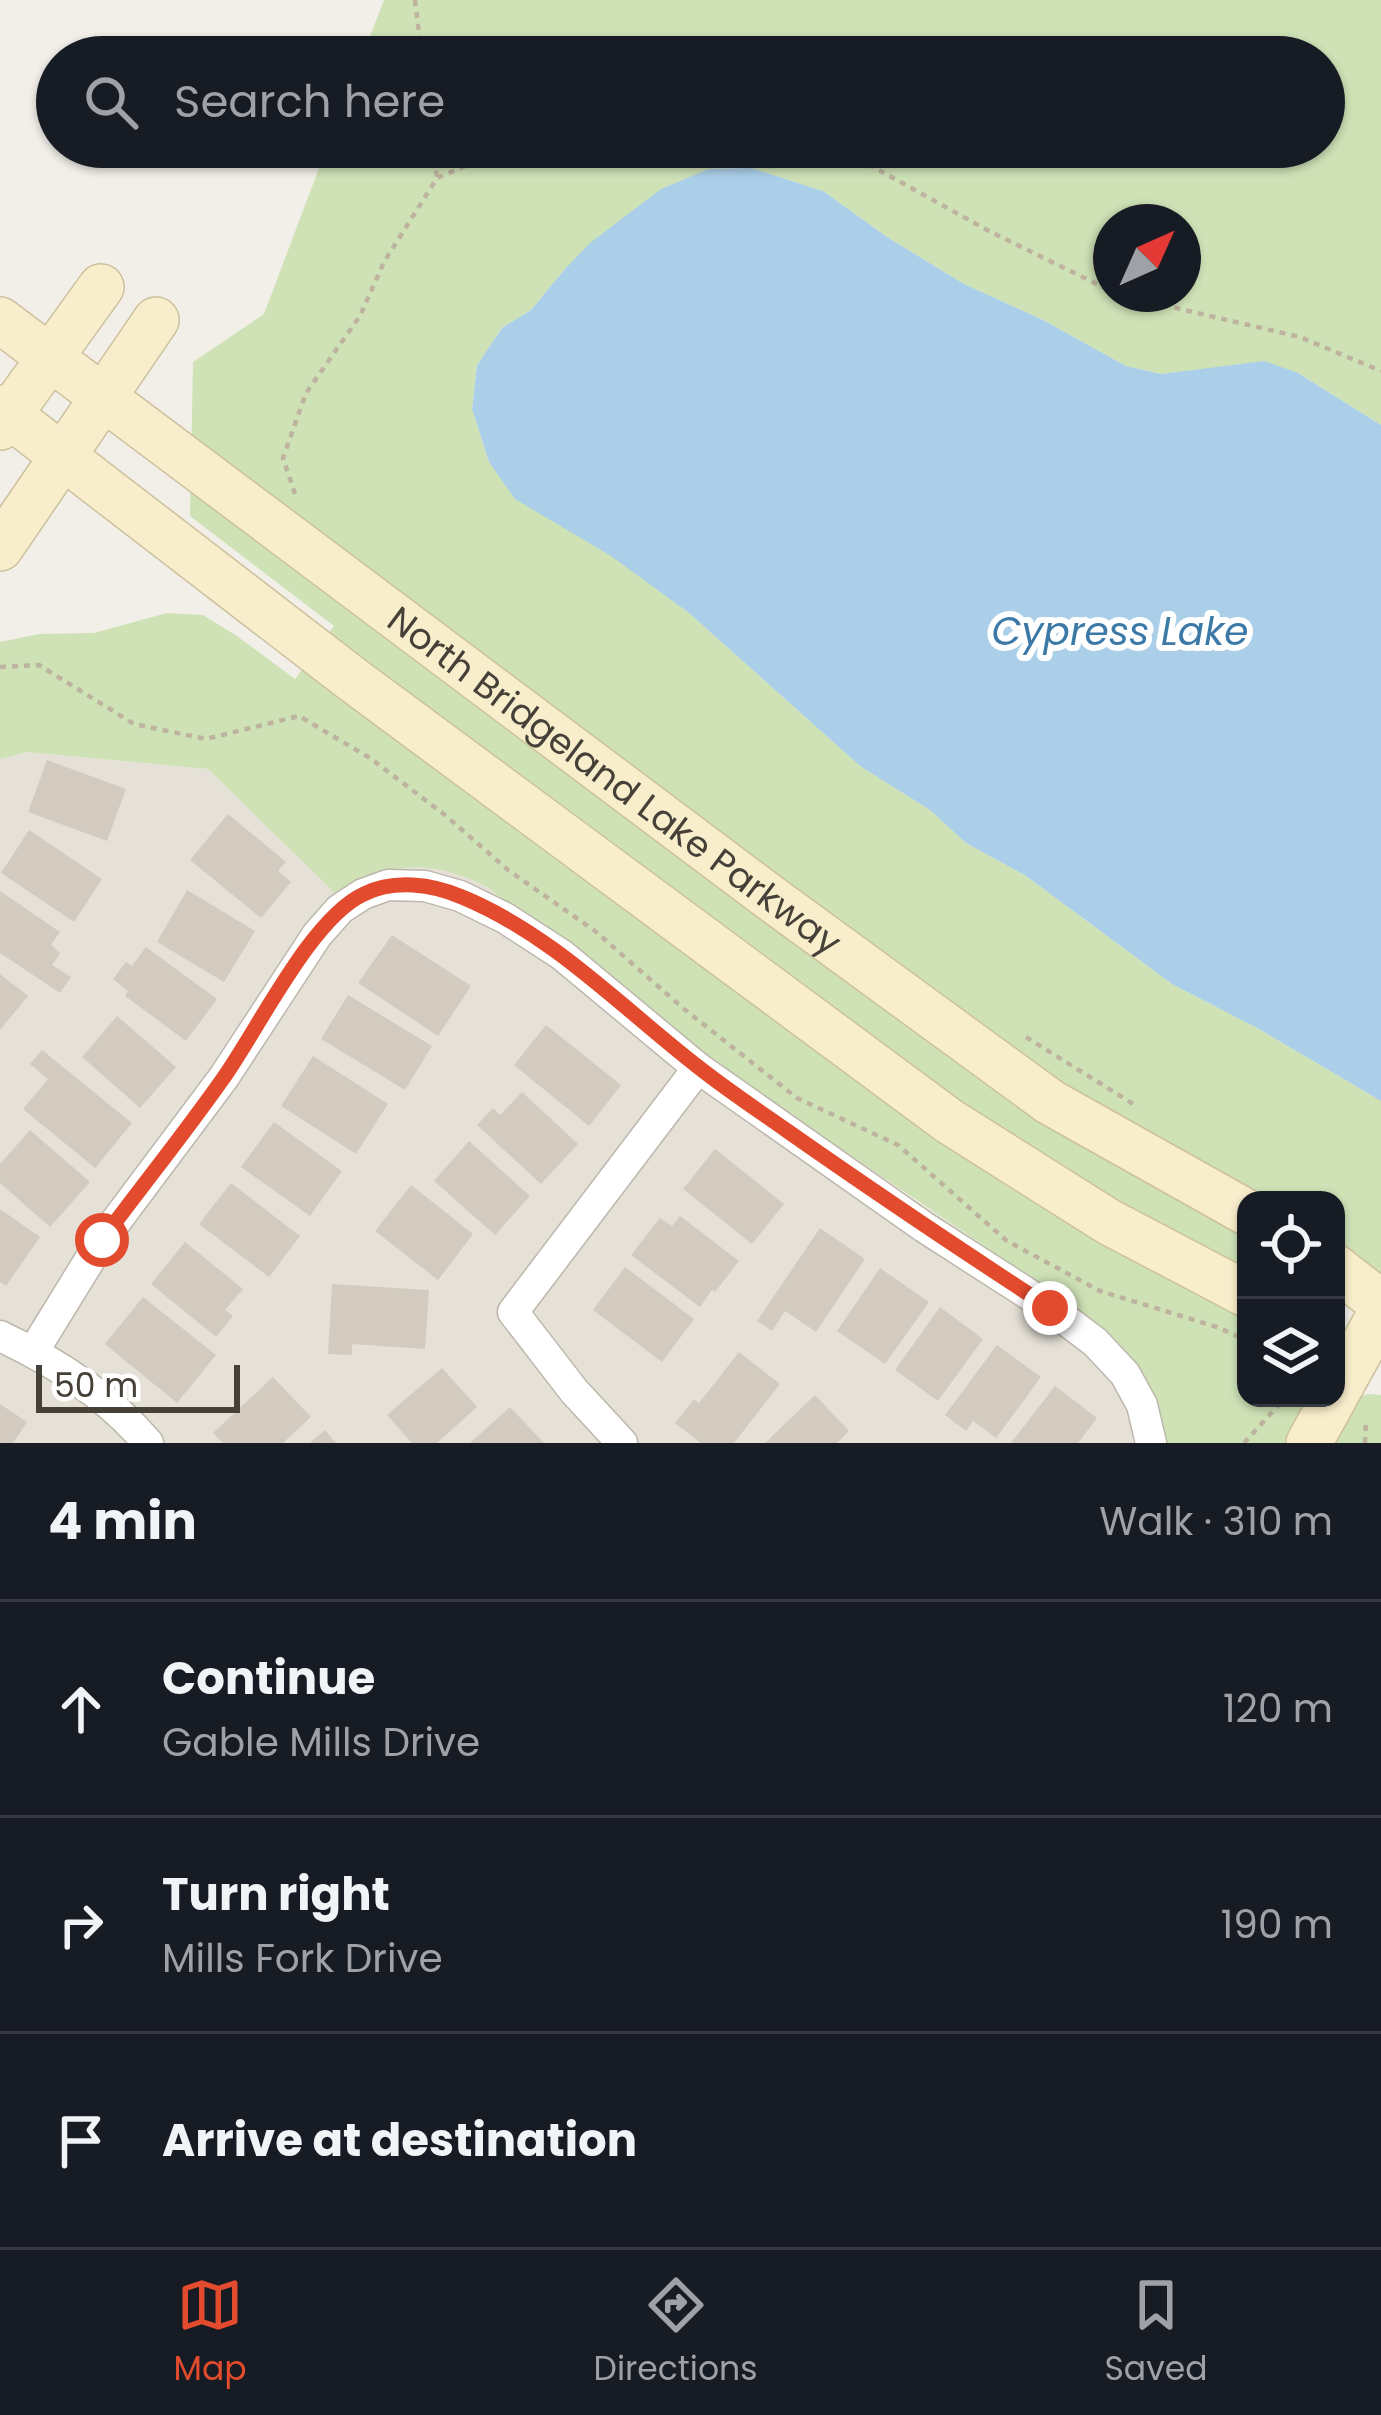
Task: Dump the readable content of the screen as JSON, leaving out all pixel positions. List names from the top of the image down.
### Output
{
  "streets": {
    "main road": ["North Bridgeland Lake Parkway"]
  },
  "water": ["Cypress Lake"],
  "scale_bar": "50 m",
  "north": "top right",
  "page": {
    "search": "Search here",
    "scale": "50 m",
    "heading": ["4 min", "Walk · 310 m"],
    "list": [
      ["Continue", "Gable Mills Drive", "120 m"],
      ["Turn right", "Mills Fork Drive", "190 m"],
      "Arrive at destination"
    ],
    "nav": ["Map", "Directions", "Saved"]
  }
}
